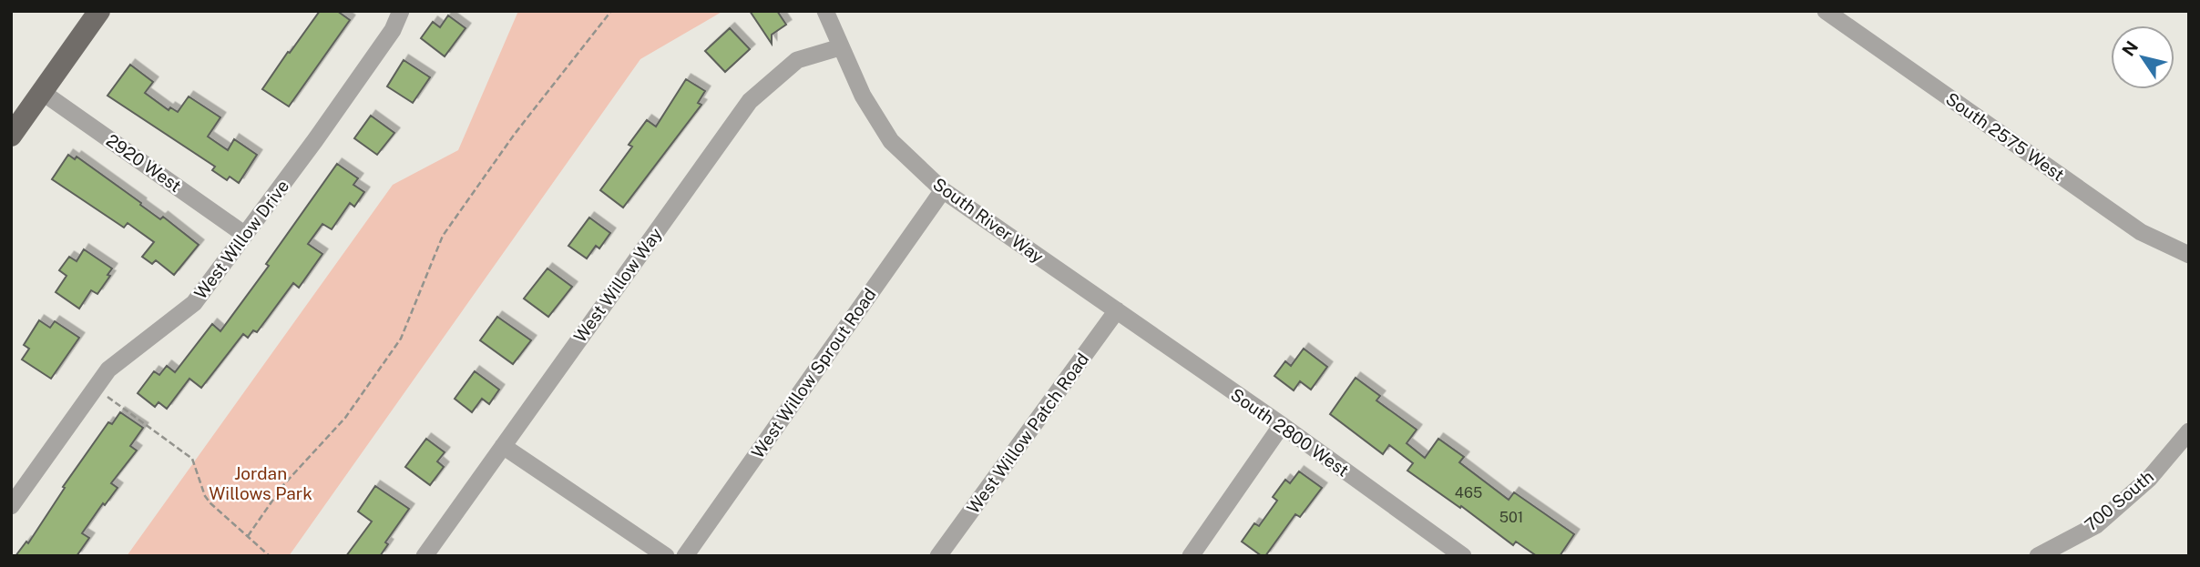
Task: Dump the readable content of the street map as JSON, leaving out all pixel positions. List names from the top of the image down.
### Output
{
  "streets": {
    "street": [
      "South 2575 West",
      "2920 West",
      "South River Way",
      "West Willow Drive",
      "West Willow Way",
      "West Willow Sprout Road",
      "South 2800 West",
      "West Willow Patch Road",
      "700 South"
    ]
  },
  "crossings": [
    ["2920 West", "West Willow Drive"],
    ["South River Way", "West Willow Way"],
    ["South River Way", "West Willow Sprout Road"],
    ["South River Way", "South 2800 West"],
    ["South River Way", "West Willow Patch Road"],
    ["South 2800 West", "West Willow Patch Road"]
  ],
  "parks": ["Jordan Willows Park"],
  "house_numbers": ["465", "501"],
  "north": "top left"
}
